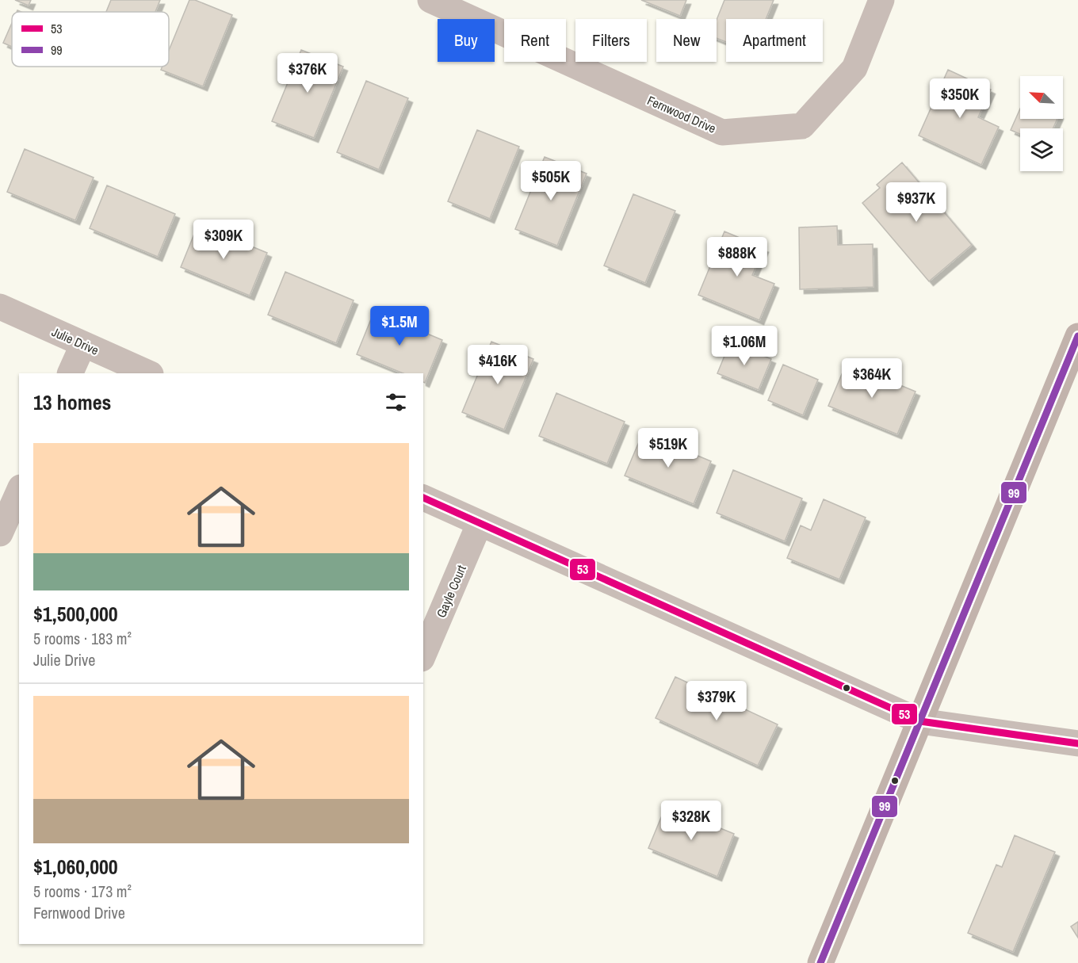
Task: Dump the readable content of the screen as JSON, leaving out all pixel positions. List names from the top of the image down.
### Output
{
  "streets": {
    "street": ["Fernwood Drive", "Julie Drive", "Gayle Court"]
  },
  "lines": ["transit line 99", "transit line 53"],
  "legend": ["53", "99"],
  "north": "top left",
  "page": {
    "chip": [
      "Buy",
      "Rent",
      "Filters",
      "New",
      "Apartment"
    ],
    "price": [
      "$376K",
      "$350K",
      "$505K",
      "$937K",
      "$309K",
      "$888K",
      "$1.5M",
      "$1.06M",
      "$416K",
      "$364K",
      "$519K",
      "$379K",
      "$328K"
    ],
    "heading": "13 homes",
    "list": [
      {
        "name": "$1,500,000",
        "note": "5 rooms · 183 m² · Julie Drive"
      },
      {
        "name": "$1,060,000",
        "note": "5 rooms · 173 m² · Fernwood Drive"
      }
    ]
  }
}
